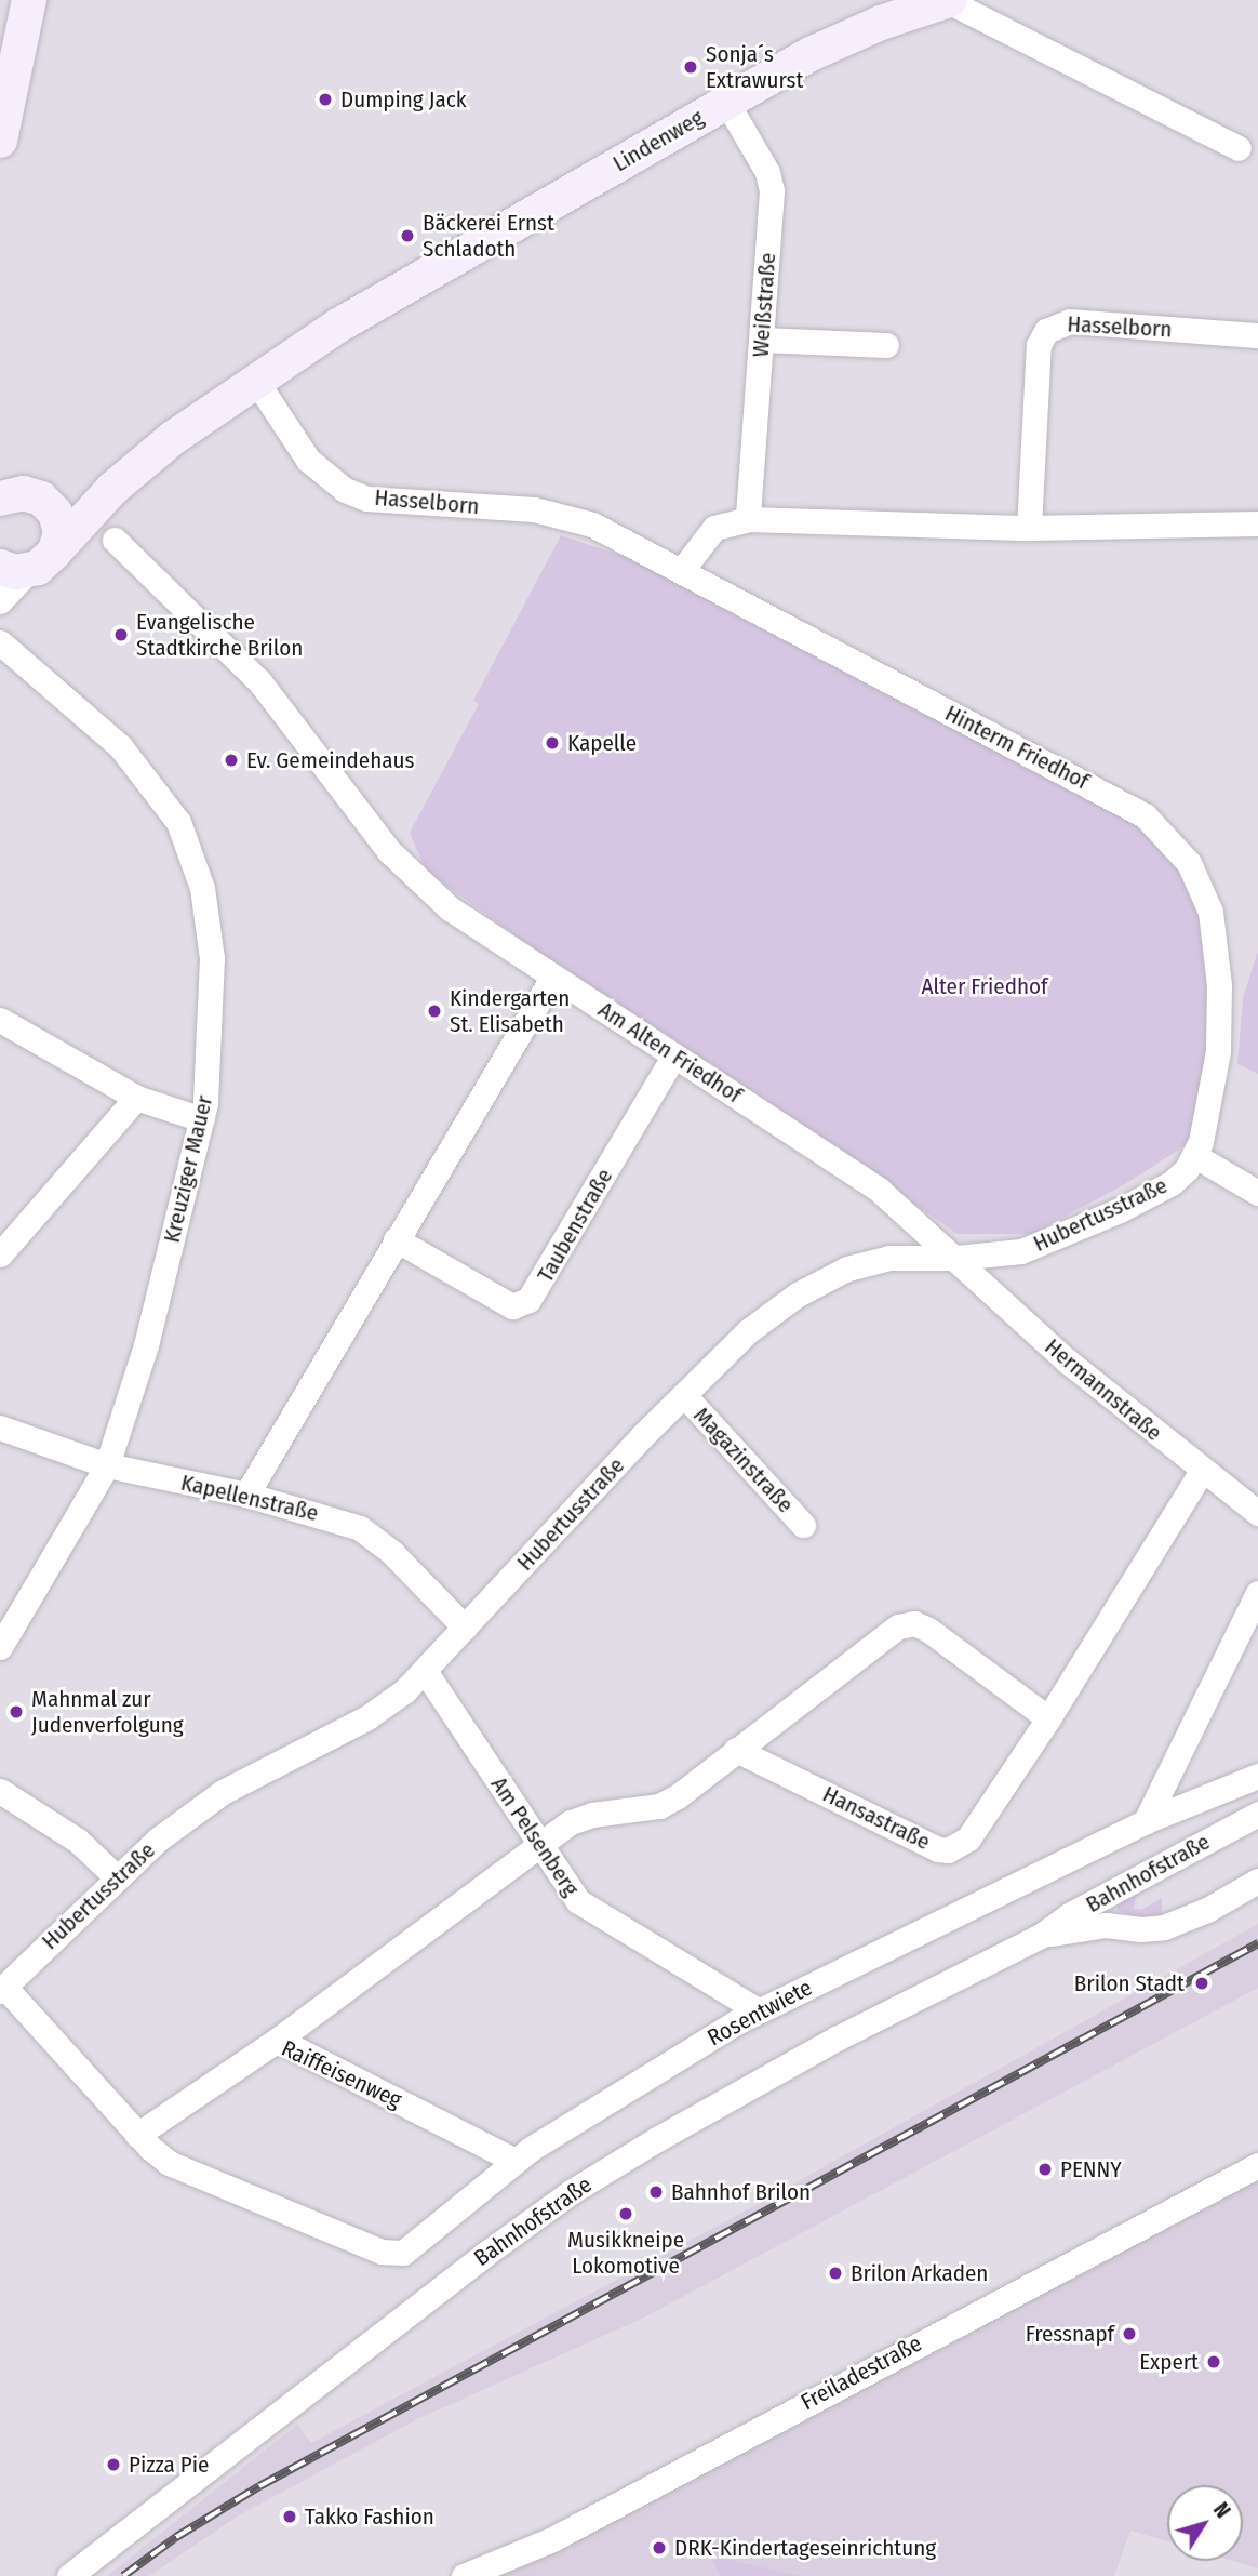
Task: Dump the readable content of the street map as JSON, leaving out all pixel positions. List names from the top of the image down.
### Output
{
  "streets": {
    "street": [
      "Lindenweg",
      "Weißstraße",
      "Hasselborn",
      "Hinterm Friedhof",
      "Am Alten Friedhof",
      "Kreuziger Mauer",
      "Hubertusstraße",
      "Taubenstraße",
      "Hermannstraße",
      "Magazinstraße",
      "Kapellenstraße",
      "Hansastraße",
      "Am Pelsenberg",
      "Bahnhofstraße",
      "Rosentwiete",
      "Raiffeisenweg",
      "Freiladestraße"
    ]
  },
  "crossings": [
    ["Lindenweg", "Weißstraße"],
    ["Lindenweg", "Hasselborn"],
    ["Hasselborn", "Hinterm Friedhof"],
    ["Hinterm Friedhof", "Hubertusstraße"],
    ["Am Alten Friedhof", "Hubertusstraße"],
    ["Am Alten Friedhof", "Taubenstraße"],
    ["Am Alten Friedhof", "Hermannstraße"],
    ["Kreuziger Mauer", "Kapellenstraße"],
    ["Hubertusstraße", "Hermannstraße"],
    ["Hubertusstraße", "Magazinstraße"],
    ["Hubertusstraße", "Kapellenstraße"],
    ["Hubertusstraße", "Am Pelsenberg"],
    ["Hermannstraße", "Hansastraße"],
    ["Am Pelsenberg", "Rosentwiete"],
    ["Rosentwiete", "Raiffeisenweg"]
  ],
  "parks": ["Alter Friedhof"],
  "places": [
    "Sonja´s Extrawurst",
    "Dumping Jack",
    "Bäckerei Ernst Schladoth",
    "Evangelische Stadtkirche Brilon",
    "Kapelle",
    "Ev. Gemeindehaus",
    "Kindergarten St. Elisabeth",
    "Mahnmal zur Judenverfolgung",
    "Brilon Stadt",
    "PENNY",
    "Bahnhof Brilon",
    "Musikkneipe Lokomotive",
    "Brilon Arkaden",
    "Fressnapf",
    "Expert",
    "Pizza Pie",
    "Takko Fashion",
    "DRK-Kindertageseinrichtung"
  ],
  "north": "top right"
}
